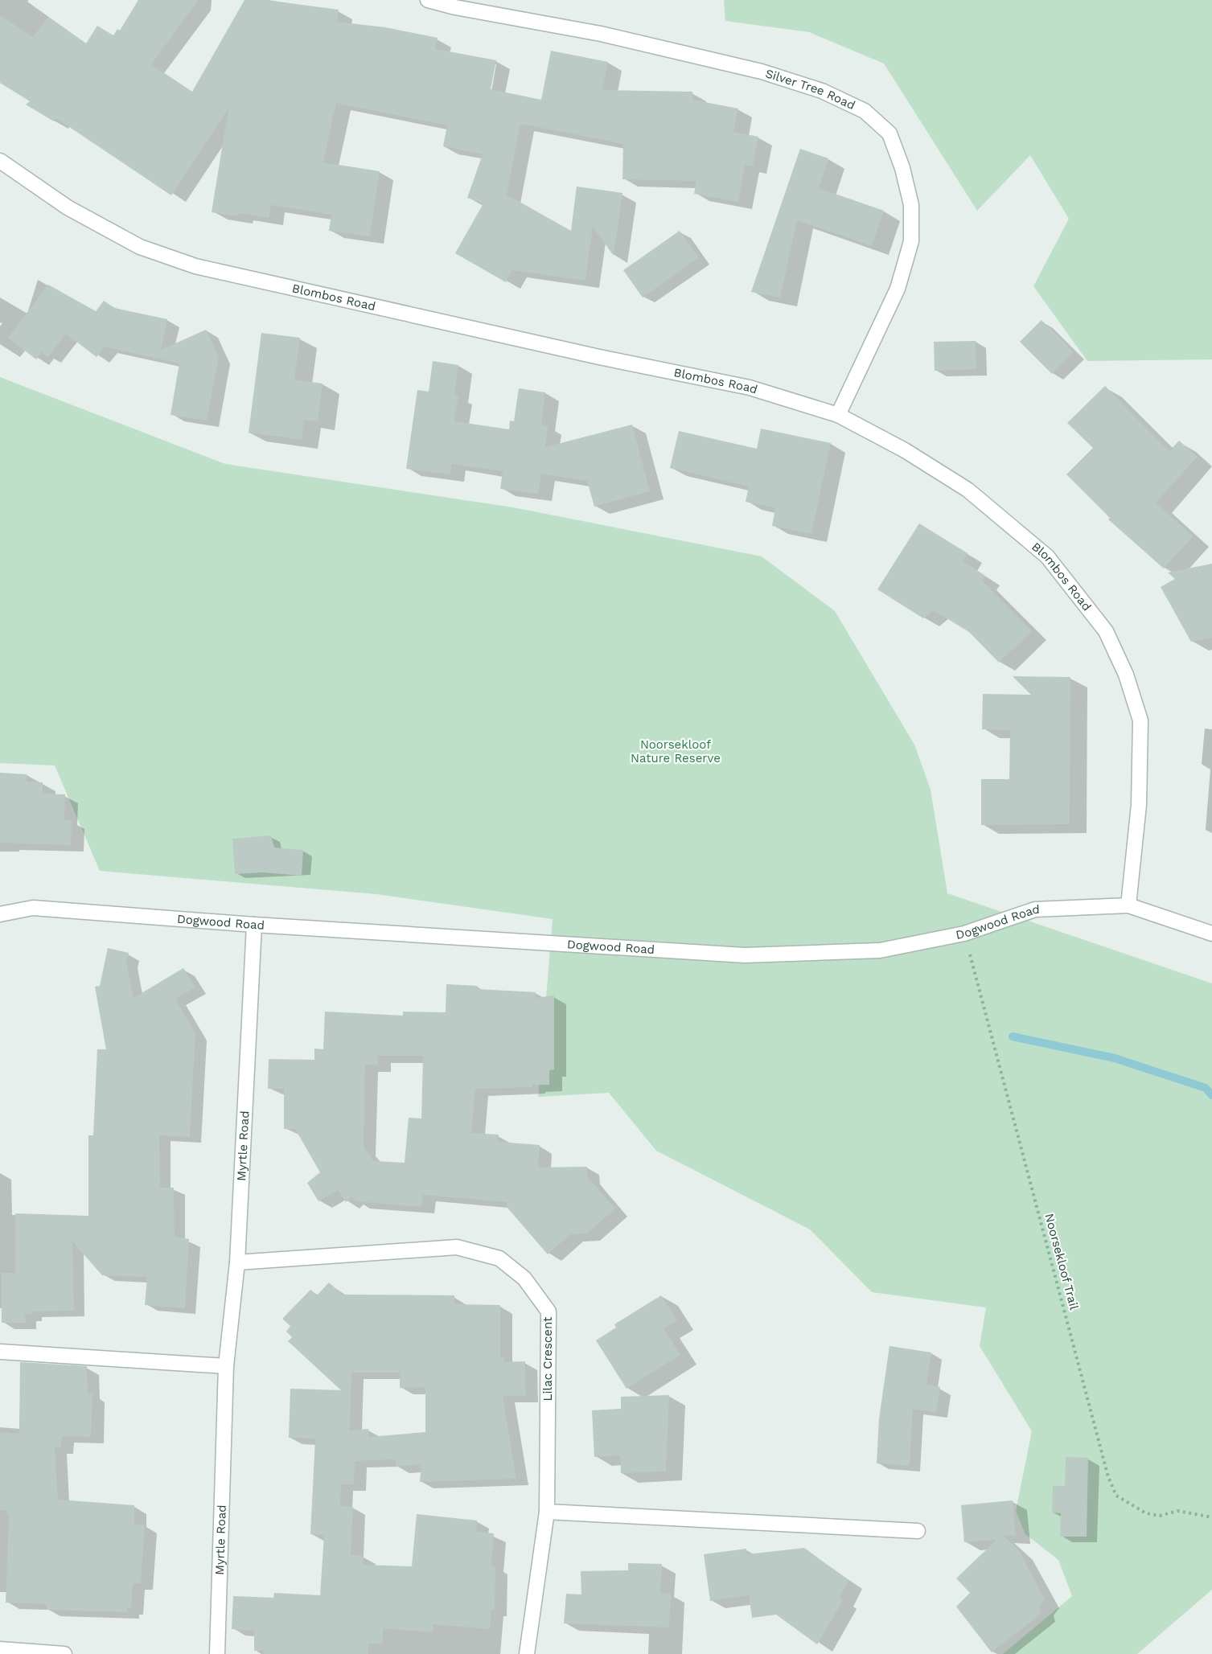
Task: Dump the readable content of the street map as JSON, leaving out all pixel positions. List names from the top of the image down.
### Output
{
  "streets": {
    "street": [
      "Silver Tree Road",
      "Blombos Road",
      "Dogwood Road",
      "Myrtle Road",
      "Lilac Crescent"
    ],
    "path": ["Noorsekloof Trail"]
  },
  "crossings": [
    ["Silver Tree Road", "Blombos Road"],
    ["Blombos Road", "Dogwood Road"],
    ["Dogwood Road", "Myrtle Road"],
    ["Dogwood Road", "Noorsekloof Trail"],
    ["Myrtle Road", "Lilac Crescent"]
  ],
  "parks": ["Noorsekloof Nature Reserve"]
}
